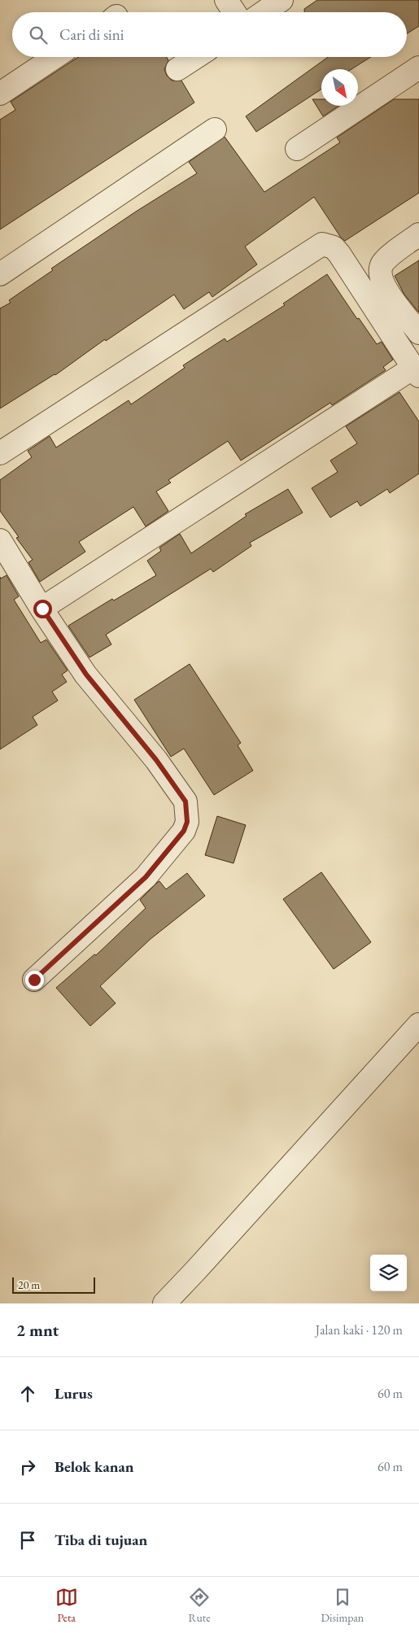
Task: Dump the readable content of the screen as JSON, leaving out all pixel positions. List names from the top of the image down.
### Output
{
  "scale_bar": "20 m",
  "north": "bottom right",
  "page": {
    "search": "Cari di sini",
    "scale": "20 m",
    "heading": ["2 mnt", "Jalan kaki · 120 m"],
    "list": [
      ["Lurus", "60 m"],
      ["Belok kanan", "60 m"],
      "Tiba di tujuan"
    ],
    "nav": ["Peta", "Rute", "Disimpan"]
  }
}
